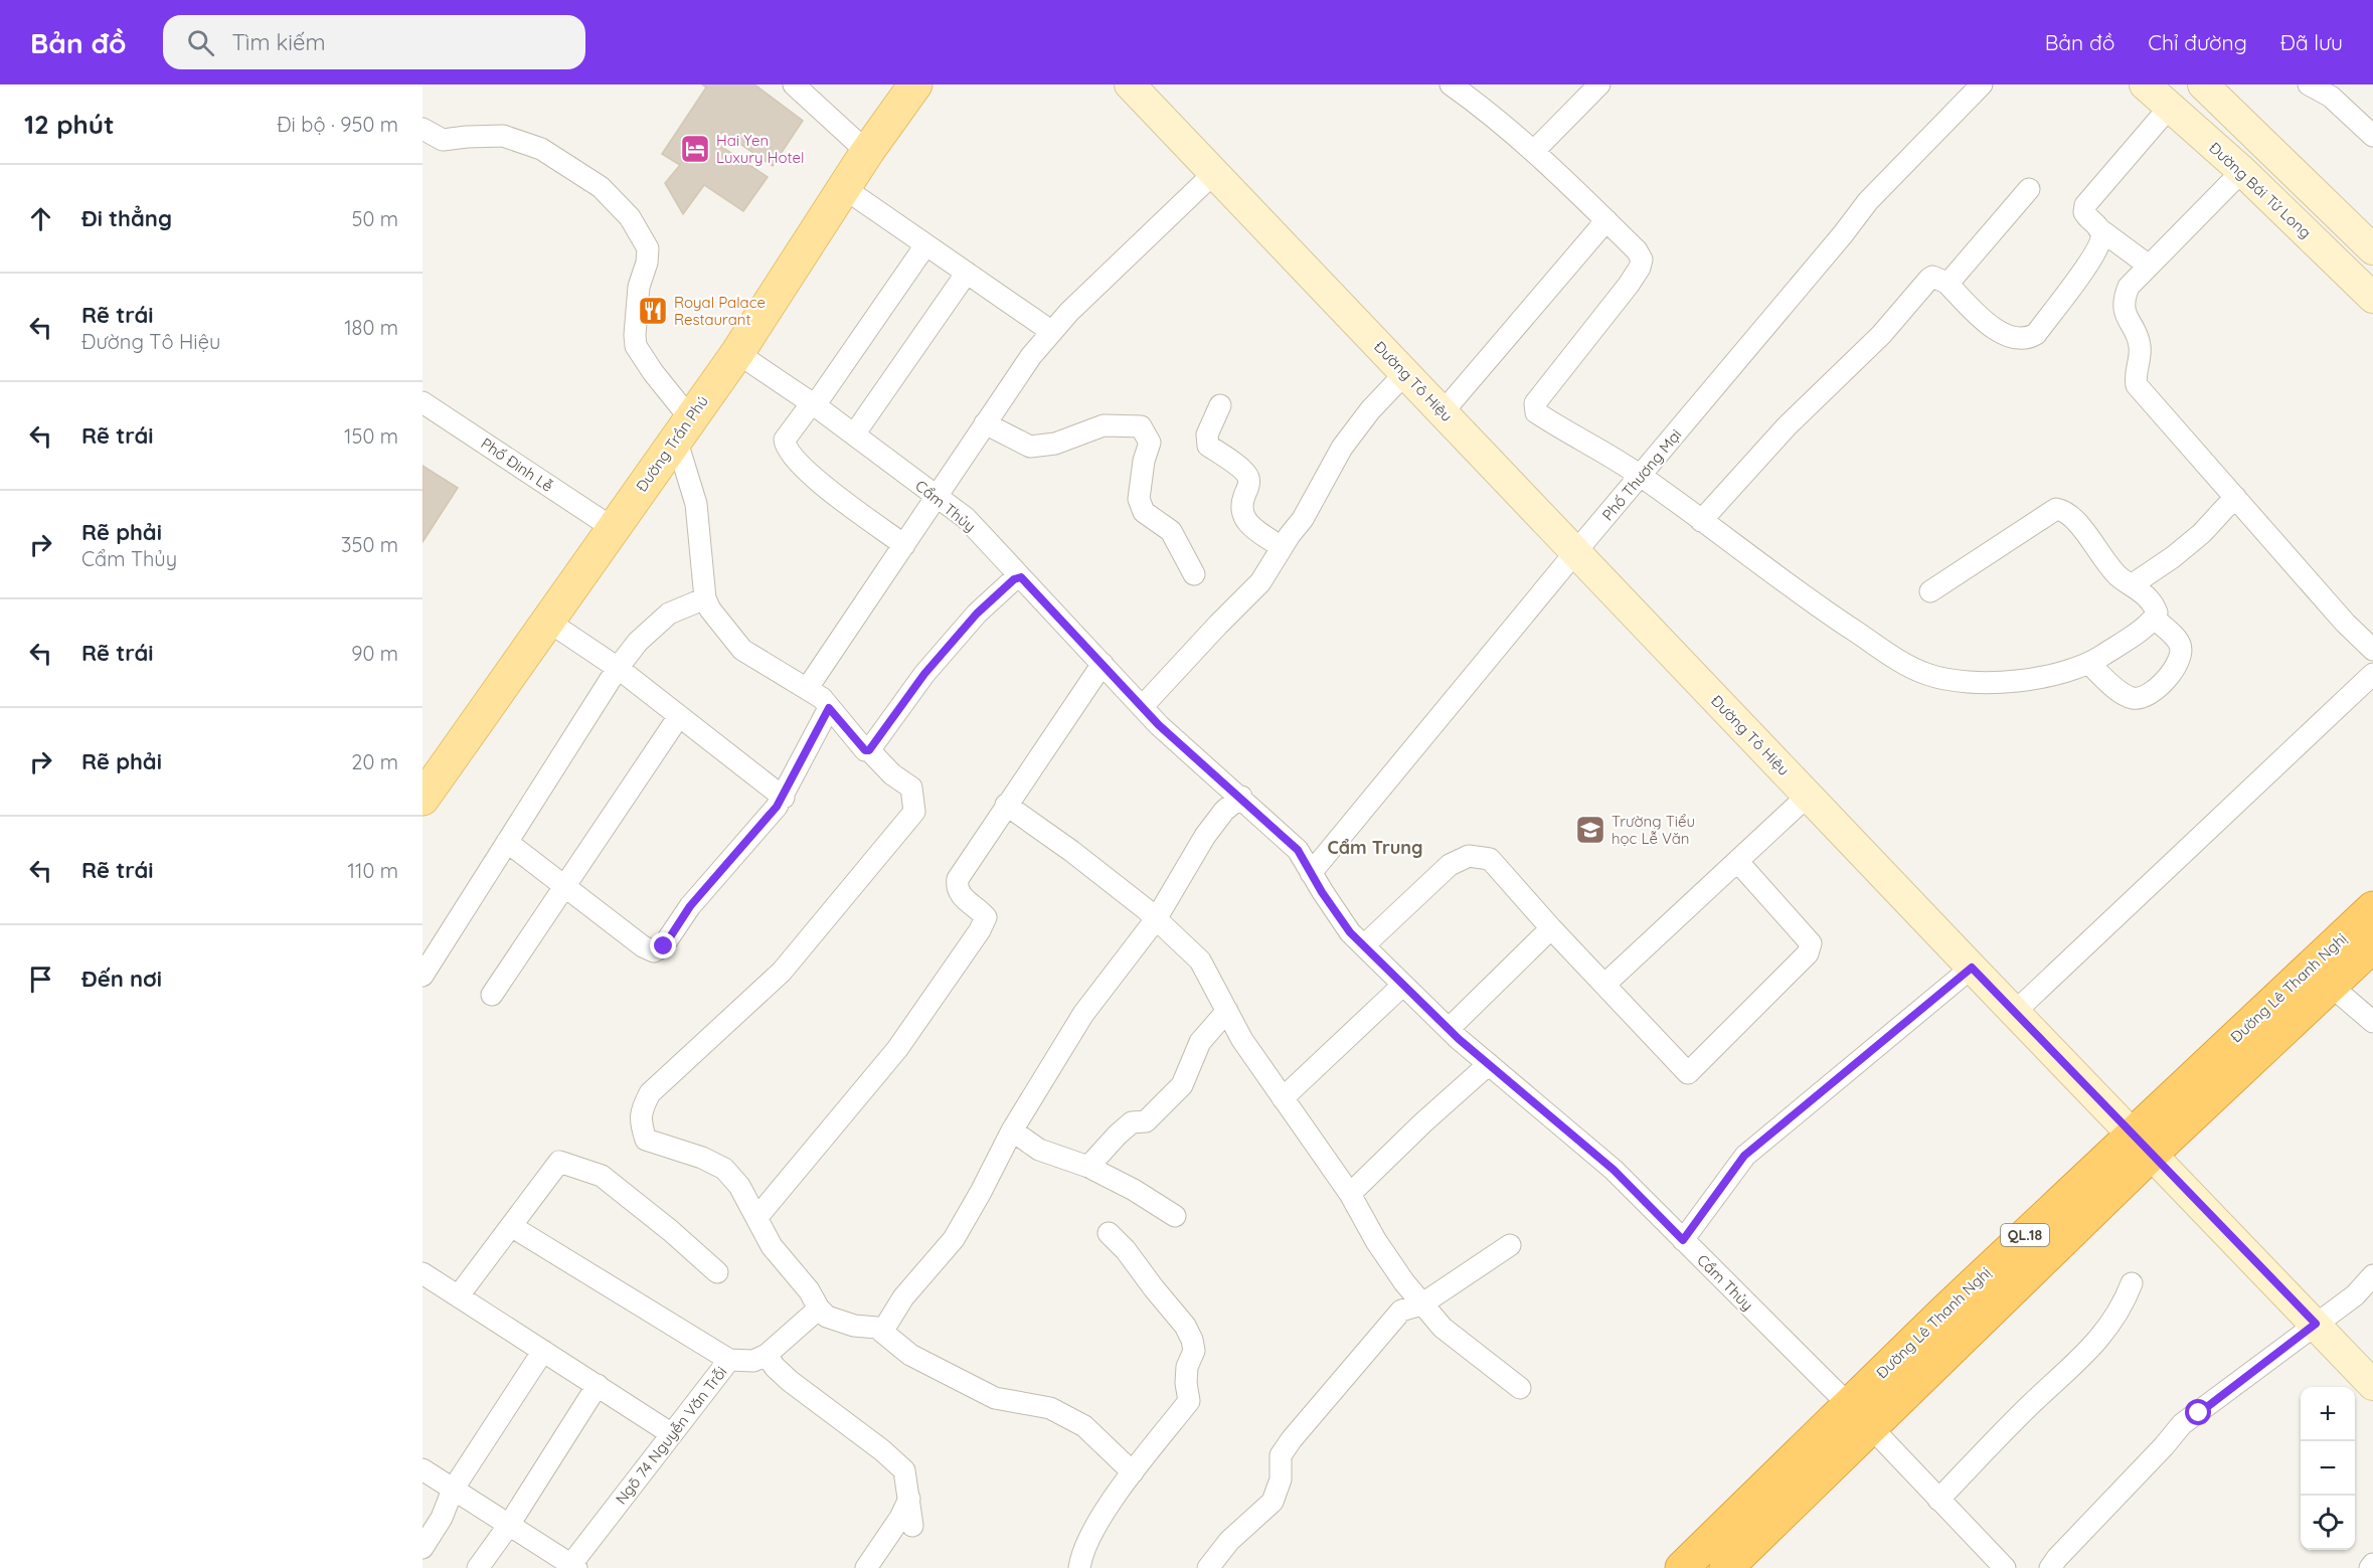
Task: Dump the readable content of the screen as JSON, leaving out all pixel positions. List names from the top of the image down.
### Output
{
  "streets": {
    "highway": ["Đường Lê Thanh Nghị", "QL.18"],
    "main road": ["Đường Trần Phú"],
    "street": [
      "Đường Bái Tử Long",
      "Đường Tô Hiệu",
      "Phố Đinh Lễ",
      "Phố Thương Mại",
      "Cẩm Thủy",
      "Ngõ 74 Nguyễn Văn Trỗi"
    ]
  },
  "crossings": [
    ["Đường Tô Hiệu", "Phố Thương Mại"],
    ["Đường Tô Hiệu", "Đường Lê Thanh Nghị"],
    ["Đường Trần Phú", "Phố Đinh Lễ"],
    ["Đường Trần Phú", "Cẩm Thủy"],
    ["Phố Thương Mại", "Cẩm Thủy"],
    ["Cẩm Thủy", "Đường Lê Thanh Nghị"]
  ],
  "districts": ["Cẩm Trung"],
  "places": {
    "hotel": ["Hai Yen Luxury Hotel"],
    "restaurant": ["Royal Palace Restaurant"],
    "school or university": ["Trường Tiểu học Lễ Văn"]
  },
  "page": {
    "header": "Bản đồ",
    "search": "Tìm kiếm",
    "nav": ["Bản đồ", "Chỉ đường", "Đã lưu"],
    "heading": ["12 phút", "Đi bộ · 950 m"],
    "list": [
      ["Đi thẳng", "50 m"],
      ["Rẽ trái", "Đường Tô Hiệu", "180 m"],
      ["Rẽ trái", "150 m"],
      ["Rẽ phải", "Cẩm Thủy", "350 m"],
      ["Rẽ trái", "90 m"],
      ["Rẽ phải", "20 m"],
      ["Rẽ trái", "110 m"],
      "Đến nơi"
    ],
    "map_buttons": ["+", "−"]
  }
}
